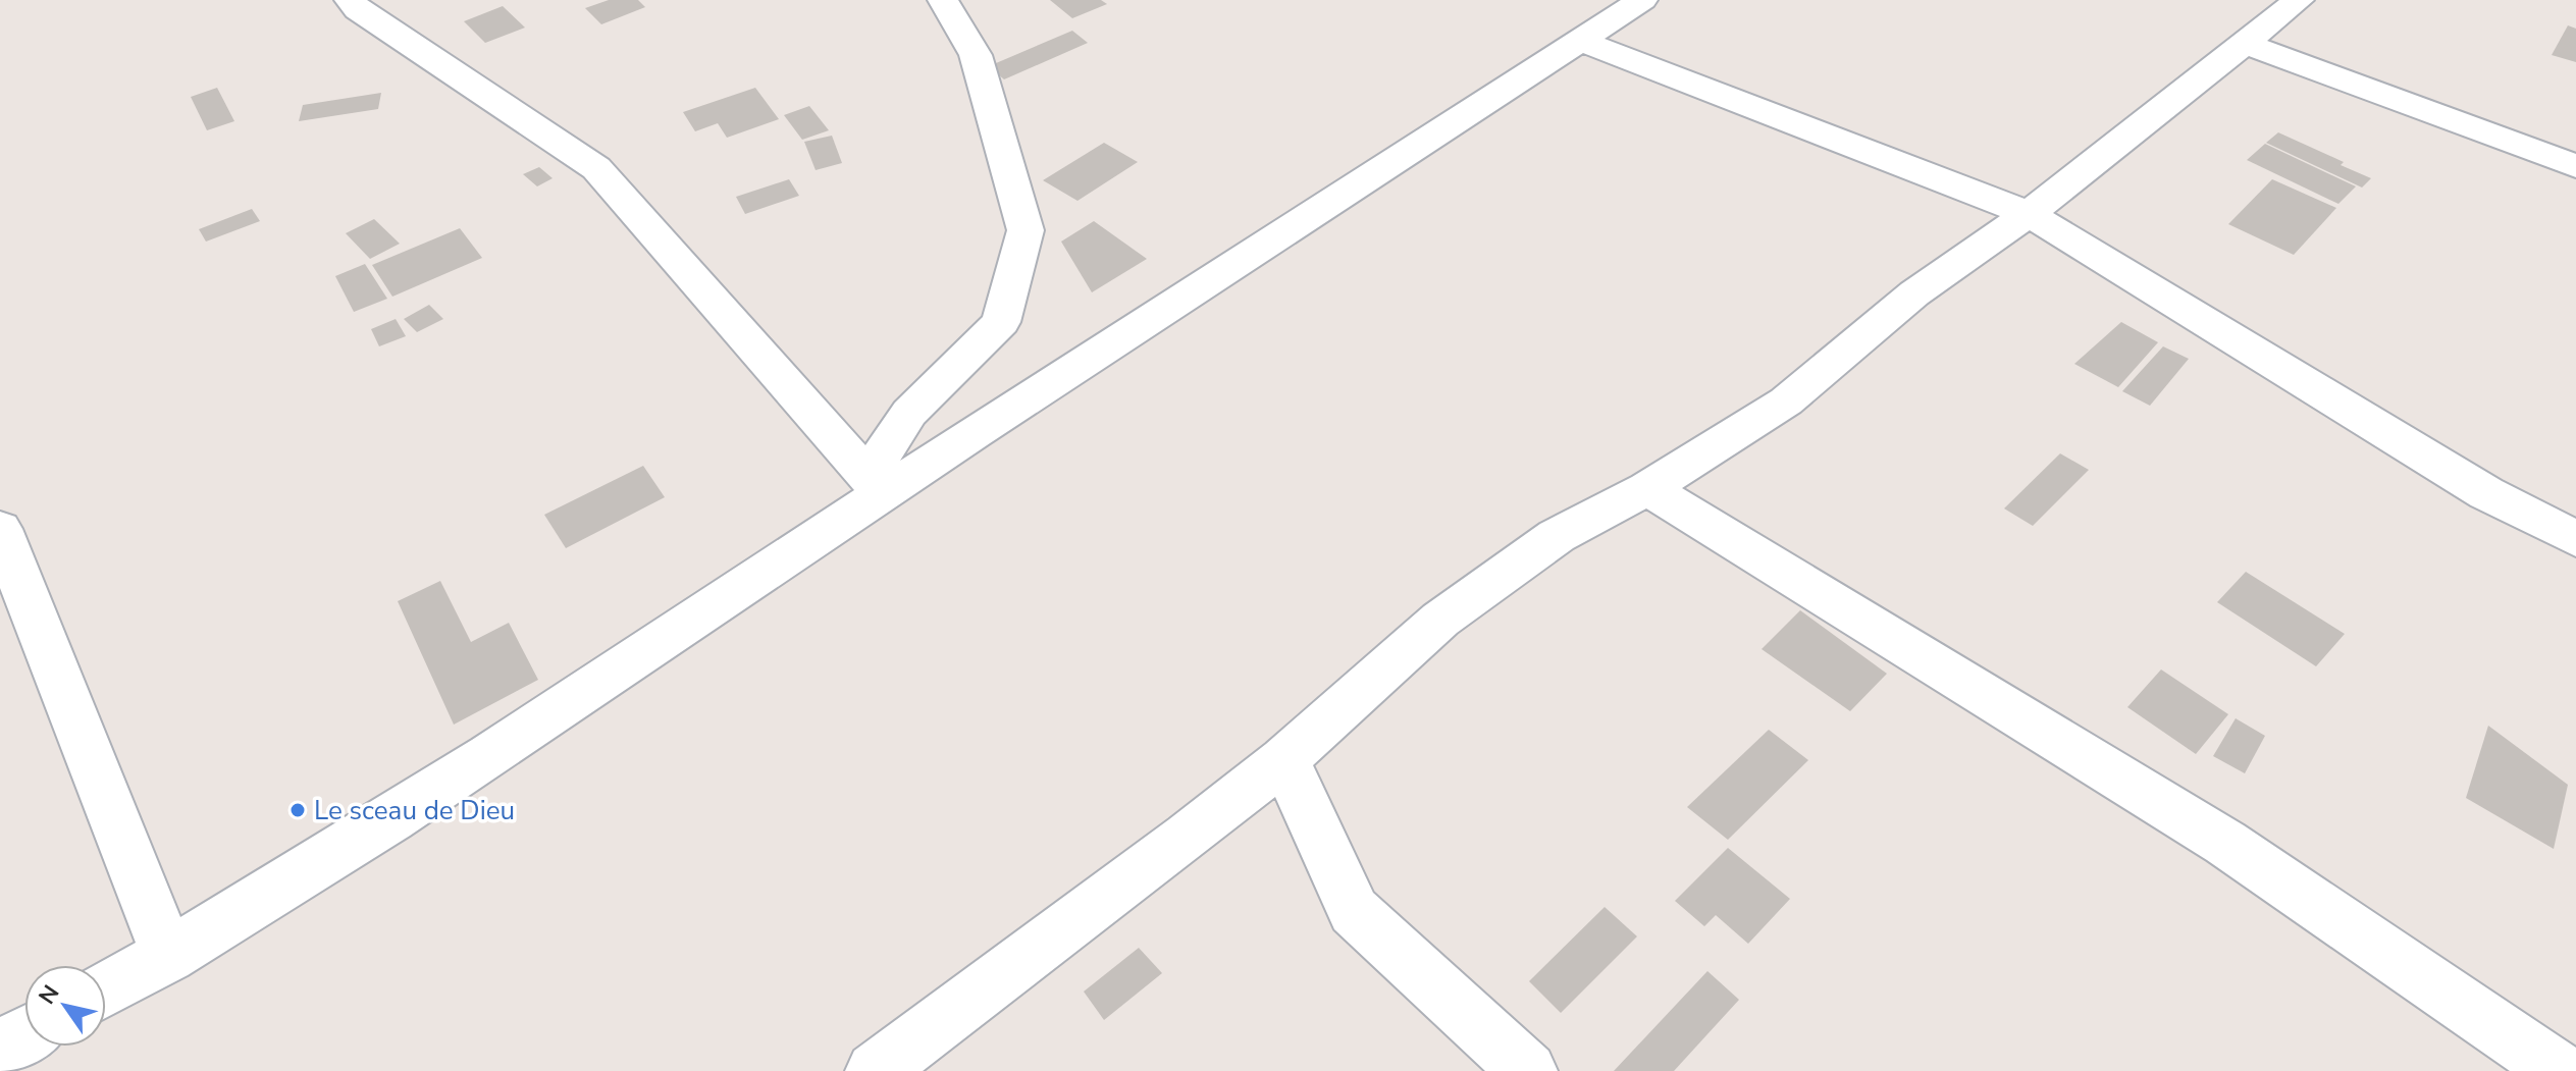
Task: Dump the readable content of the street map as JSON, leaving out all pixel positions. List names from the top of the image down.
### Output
{
  "places": ["Le sceau de Dieu"],
  "north": "top left"
}
